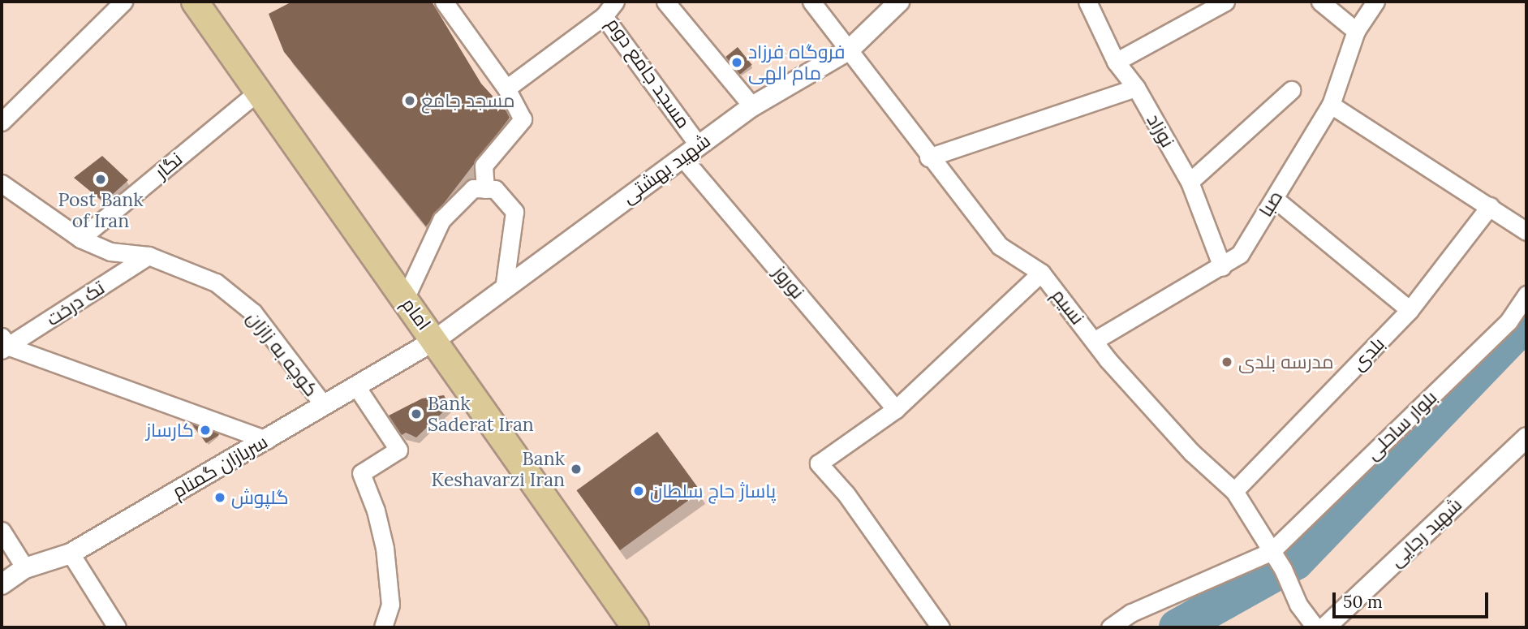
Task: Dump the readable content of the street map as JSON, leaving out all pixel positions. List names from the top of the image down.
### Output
{
  "streets": {
    "main road": ["امام"],
    "street": [
      "مسجد جامع دوم",
      "نوزاد",
      "نگار",
      "شهید بهشتی",
      "صبا",
      "نوروز",
      "تک درخت",
      "نسیم",
      "کوچه به زازان",
      "بلدی",
      "بلوار ساحلی",
      "سربازان گمنام",
      "شهید رجایی"
    ]
  },
  "crossings": [
    ["مسجد جامع دوم", "شهید بهشتی"],
    ["نوزاد", "صبا"],
    ["نگار", "امام"],
    ["نگار", "کوچه به زازان"],
    ["شهید بهشتی", "نوروز"],
    ["شهید بهشتی", "نسیم"],
    ["شهید بهشتی", "امام"],
    ["شهید بهشتی", "سربازان گمنام"],
    ["صبا", "نسیم"],
    ["تک درخت", "کوچه به زازان"],
    ["نسیم", "بلدی"],
    ["نسیم", "بلوار ساحلی"],
    ["امام", "سربازان گمنام"],
    ["کوچه به زازان", "سربازان گمنام"]
  ],
  "places": [
    "فروگاه فرزاد مام الهی",
    "مسجد جامع",
    "Post Bank of Iran",
    "مدرسه بلدی",
    "Bank Saderat Iran",
    "کارساز",
    "Bank Keshavarzi Iran",
    "پاساژ حاج سلطان",
    "گلپوش"
  ],
  "scale_bar": "50 m"
}
